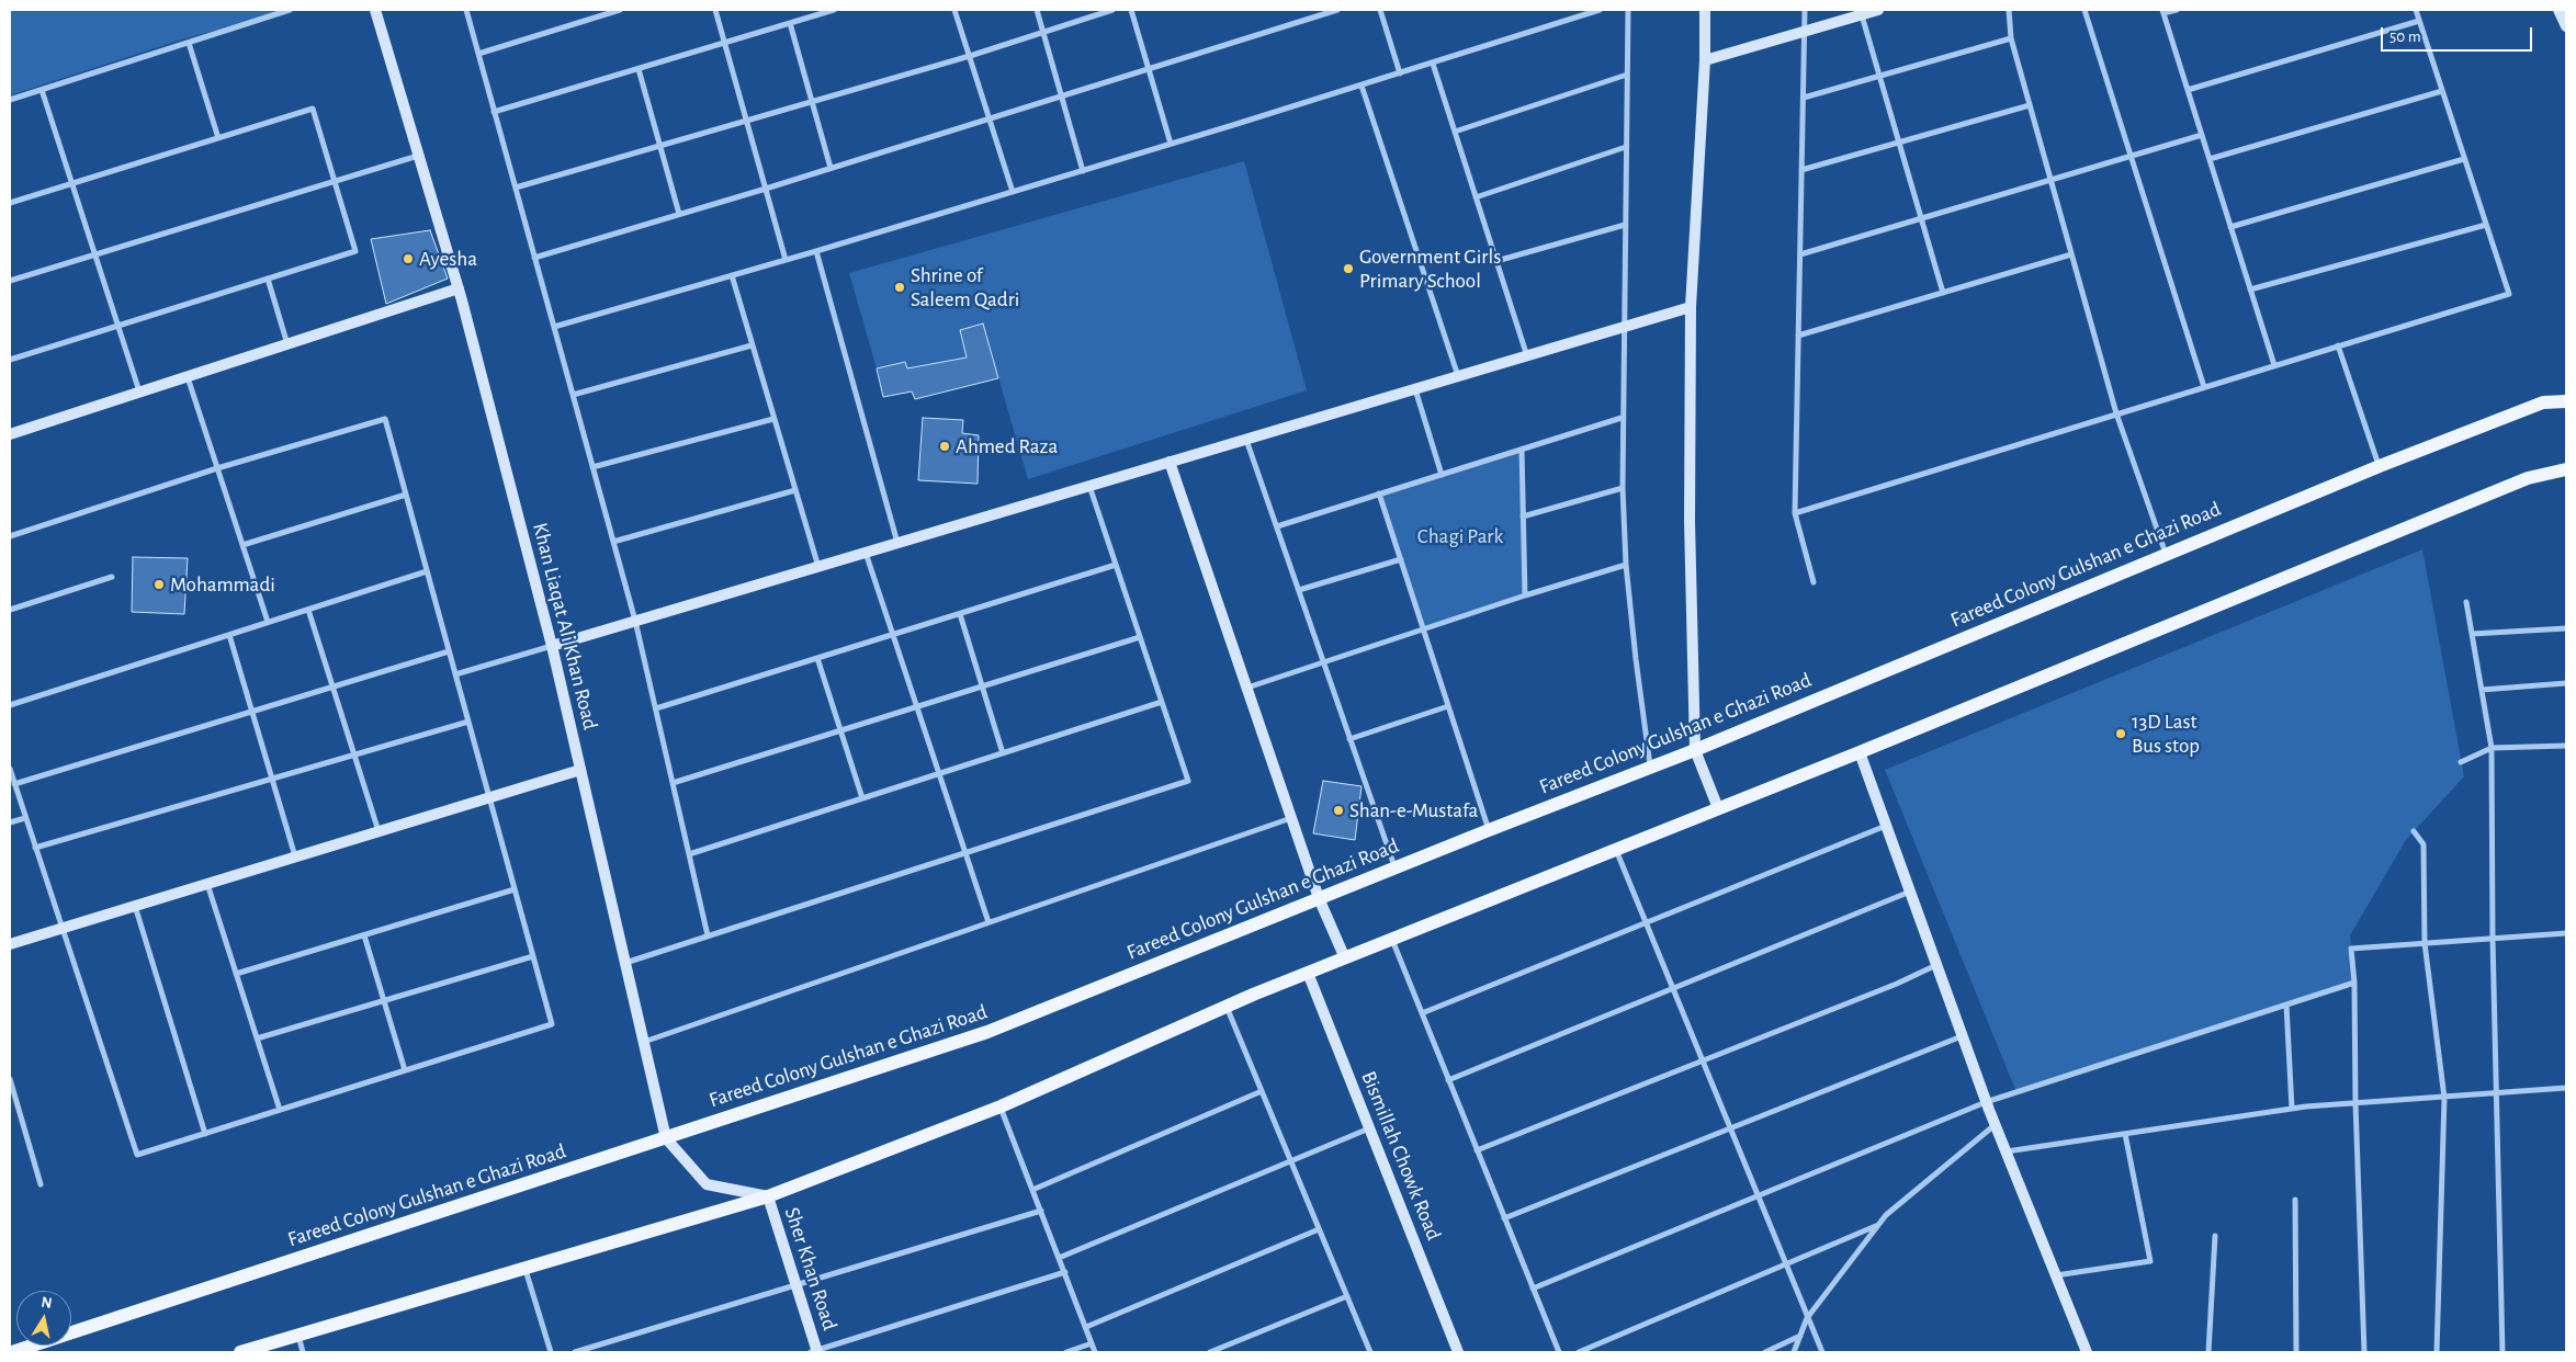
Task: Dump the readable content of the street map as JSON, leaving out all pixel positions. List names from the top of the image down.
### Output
{
  "streets": {
    "main road": ["Fareed Colony Gulshan e Ghazi Road"],
    "street": ["Khan Liaqat Ali Khan Road", "Bismillah Chowk Road", "Sher Khan Road"]
  },
  "crossings": [
    ["Fareed Colony Gulshan e Ghazi Road", "Khan Liaqat Ali Khan Road"],
    ["Khan Liaqat Ali Khan Road", "Sher Khan Road"]
  ],
  "parks": ["Chagi Park"],
  "places": [
    "Ayesha",
    "Government Girls Primary School",
    "Shrine of Saleem Qadri",
    "Ahmed Raza",
    "Mohammadi",
    "13D Last Bus stop",
    "Shan-e-Mustafa"
  ],
  "scale_bar": "50 m",
  "north": "top"
}
